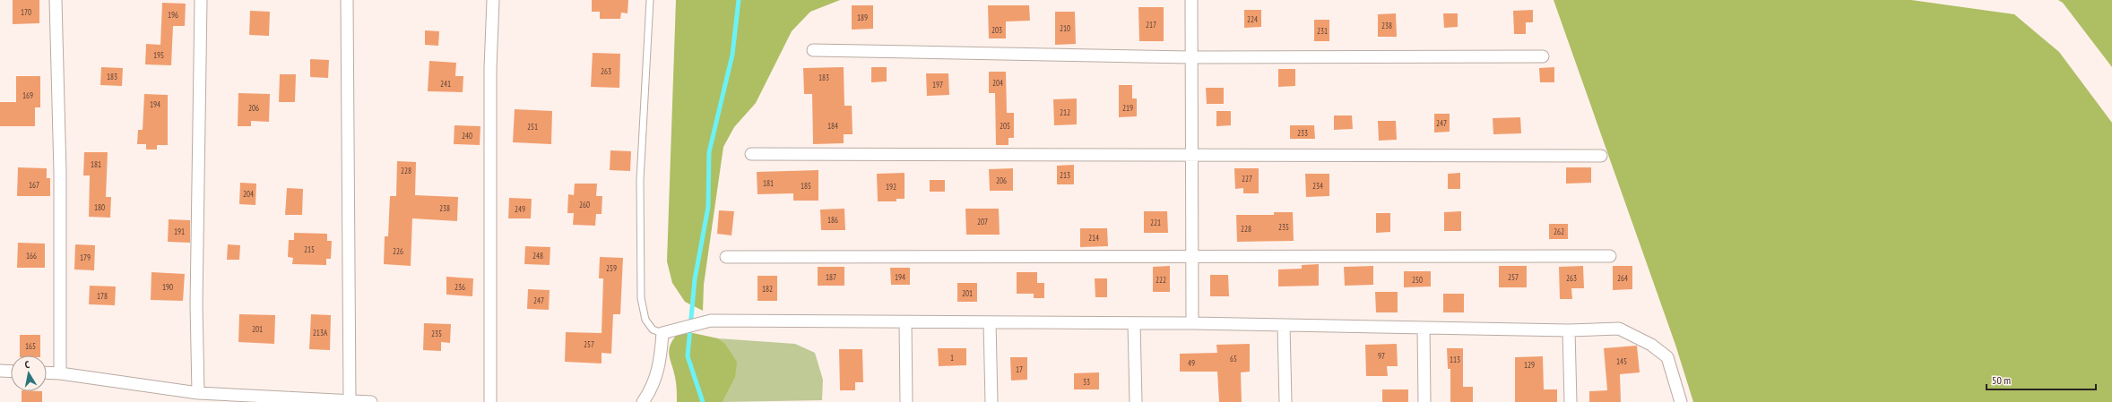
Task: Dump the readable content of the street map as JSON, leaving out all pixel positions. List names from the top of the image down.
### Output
{
  "house_numbers": [
    "170",
    "196",
    "189",
    "224",
    "217",
    "238",
    "210",
    "203",
    "231",
    "195",
    "263",
    "183",
    "183",
    "204",
    "241",
    "197",
    "169",
    "194",
    "206",
    "219",
    "212",
    "247",
    "184",
    "205",
    "251",
    "233",
    "240",
    "181",
    "228",
    "213",
    "227",
    "206",
    "181",
    "167",
    "185",
    "234",
    "192",
    "204",
    "260",
    "180",
    "238",
    "249",
    "186",
    "207",
    "221",
    "235",
    "228",
    "191",
    "262",
    "214",
    "215",
    "226",
    "166",
    "248",
    "179",
    "259",
    "187",
    "194",
    "257",
    "263",
    "264",
    "222",
    "250",
    "190",
    "236",
    "182",
    "201",
    "178",
    "247",
    "201",
    "213А",
    "235",
    "257",
    "165",
    "97",
    "1",
    "65",
    "113",
    "145",
    "49",
    "129",
    "17",
    "33"
  ],
  "scale_bar": "50 m",
  "north": "top"
}
